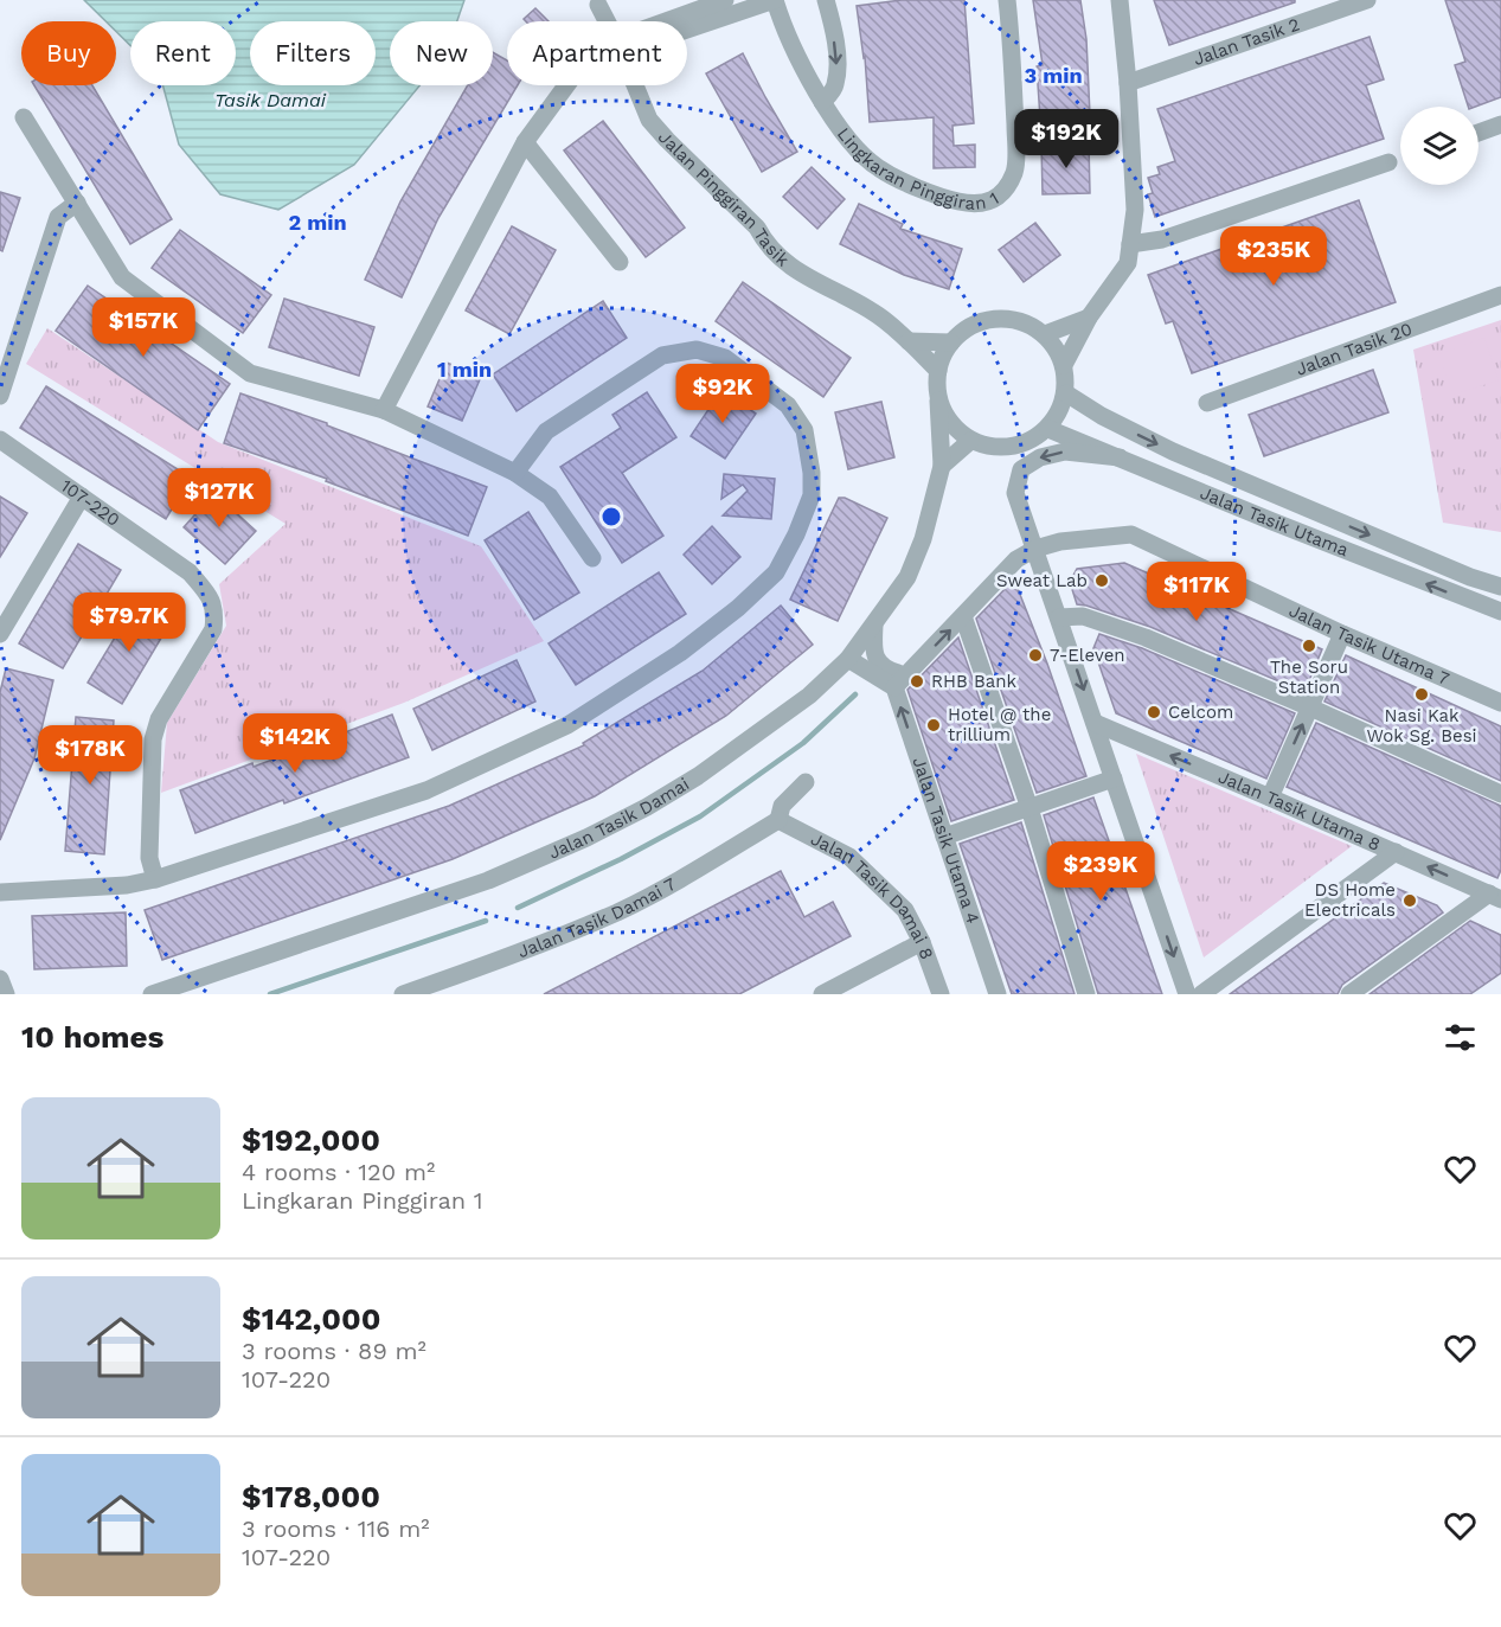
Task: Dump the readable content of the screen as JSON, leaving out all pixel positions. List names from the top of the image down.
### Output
{
  "streets": {
    "street": [
      "Jalan Tasik 2",
      "Lingkaran Pinggiran 1",
      "Jalan Pinggiran Tasik",
      "Jalan Tasik 20",
      "107-220",
      "Jalan Tasik Utama",
      "Jalan Tasik Utama 7",
      "Jalan Tasik Utama 8",
      "Jalan Tasik Damai",
      "Jalan Tasik Utama 4",
      "Jalan Tasik Damai 8",
      "Jalan Tasik Damai 7"
    ]
  },
  "crossings": [
    ["Jalan Pinggiran Tasik", "Jalan Tasik Utama"],
    ["Jalan Pinggiran Tasik", "Jalan Tasik Damai"],
    ["Jalan Tasik Utama", "Jalan Tasik Damai"],
    ["Jalan Tasik Damai 8", "Jalan Tasik Damai 7"]
  ],
  "water": ["Tasik Damai"],
  "places": [
    "Sweat Lab",
    "The Soru Station",
    "7-Eleven",
    "RHB Bank",
    "Nasi Kak Wok Sg. Besi",
    "Celcom",
    "Hotel @ the trillium",
    "DS Home Electricals"
  ],
  "page": {
    "chip": [
      "Buy",
      "Rent",
      "Filters",
      "New",
      "Apartment"
    ],
    "price": [
      "$192K",
      "$235K",
      "$157K",
      "$92K",
      "$127K",
      "$117K",
      "$79.7K",
      "$142K",
      "$178K",
      "$239K"
    ],
    "heading": "10 homes",
    "list": [
      {
        "name": "$192,000",
        "note": "4 rooms · 120 m² · Lingkaran Pinggiran 1"
      },
      {
        "name": "$142,000",
        "note": "3 rooms · 89 m² · 107-220"
      },
      {
        "name": "$178,000",
        "note": "3 rooms · 116 m² · 107-220"
      }
    ]
  },
  "rings": ["3 min", "2 min", "1 min"]
}
